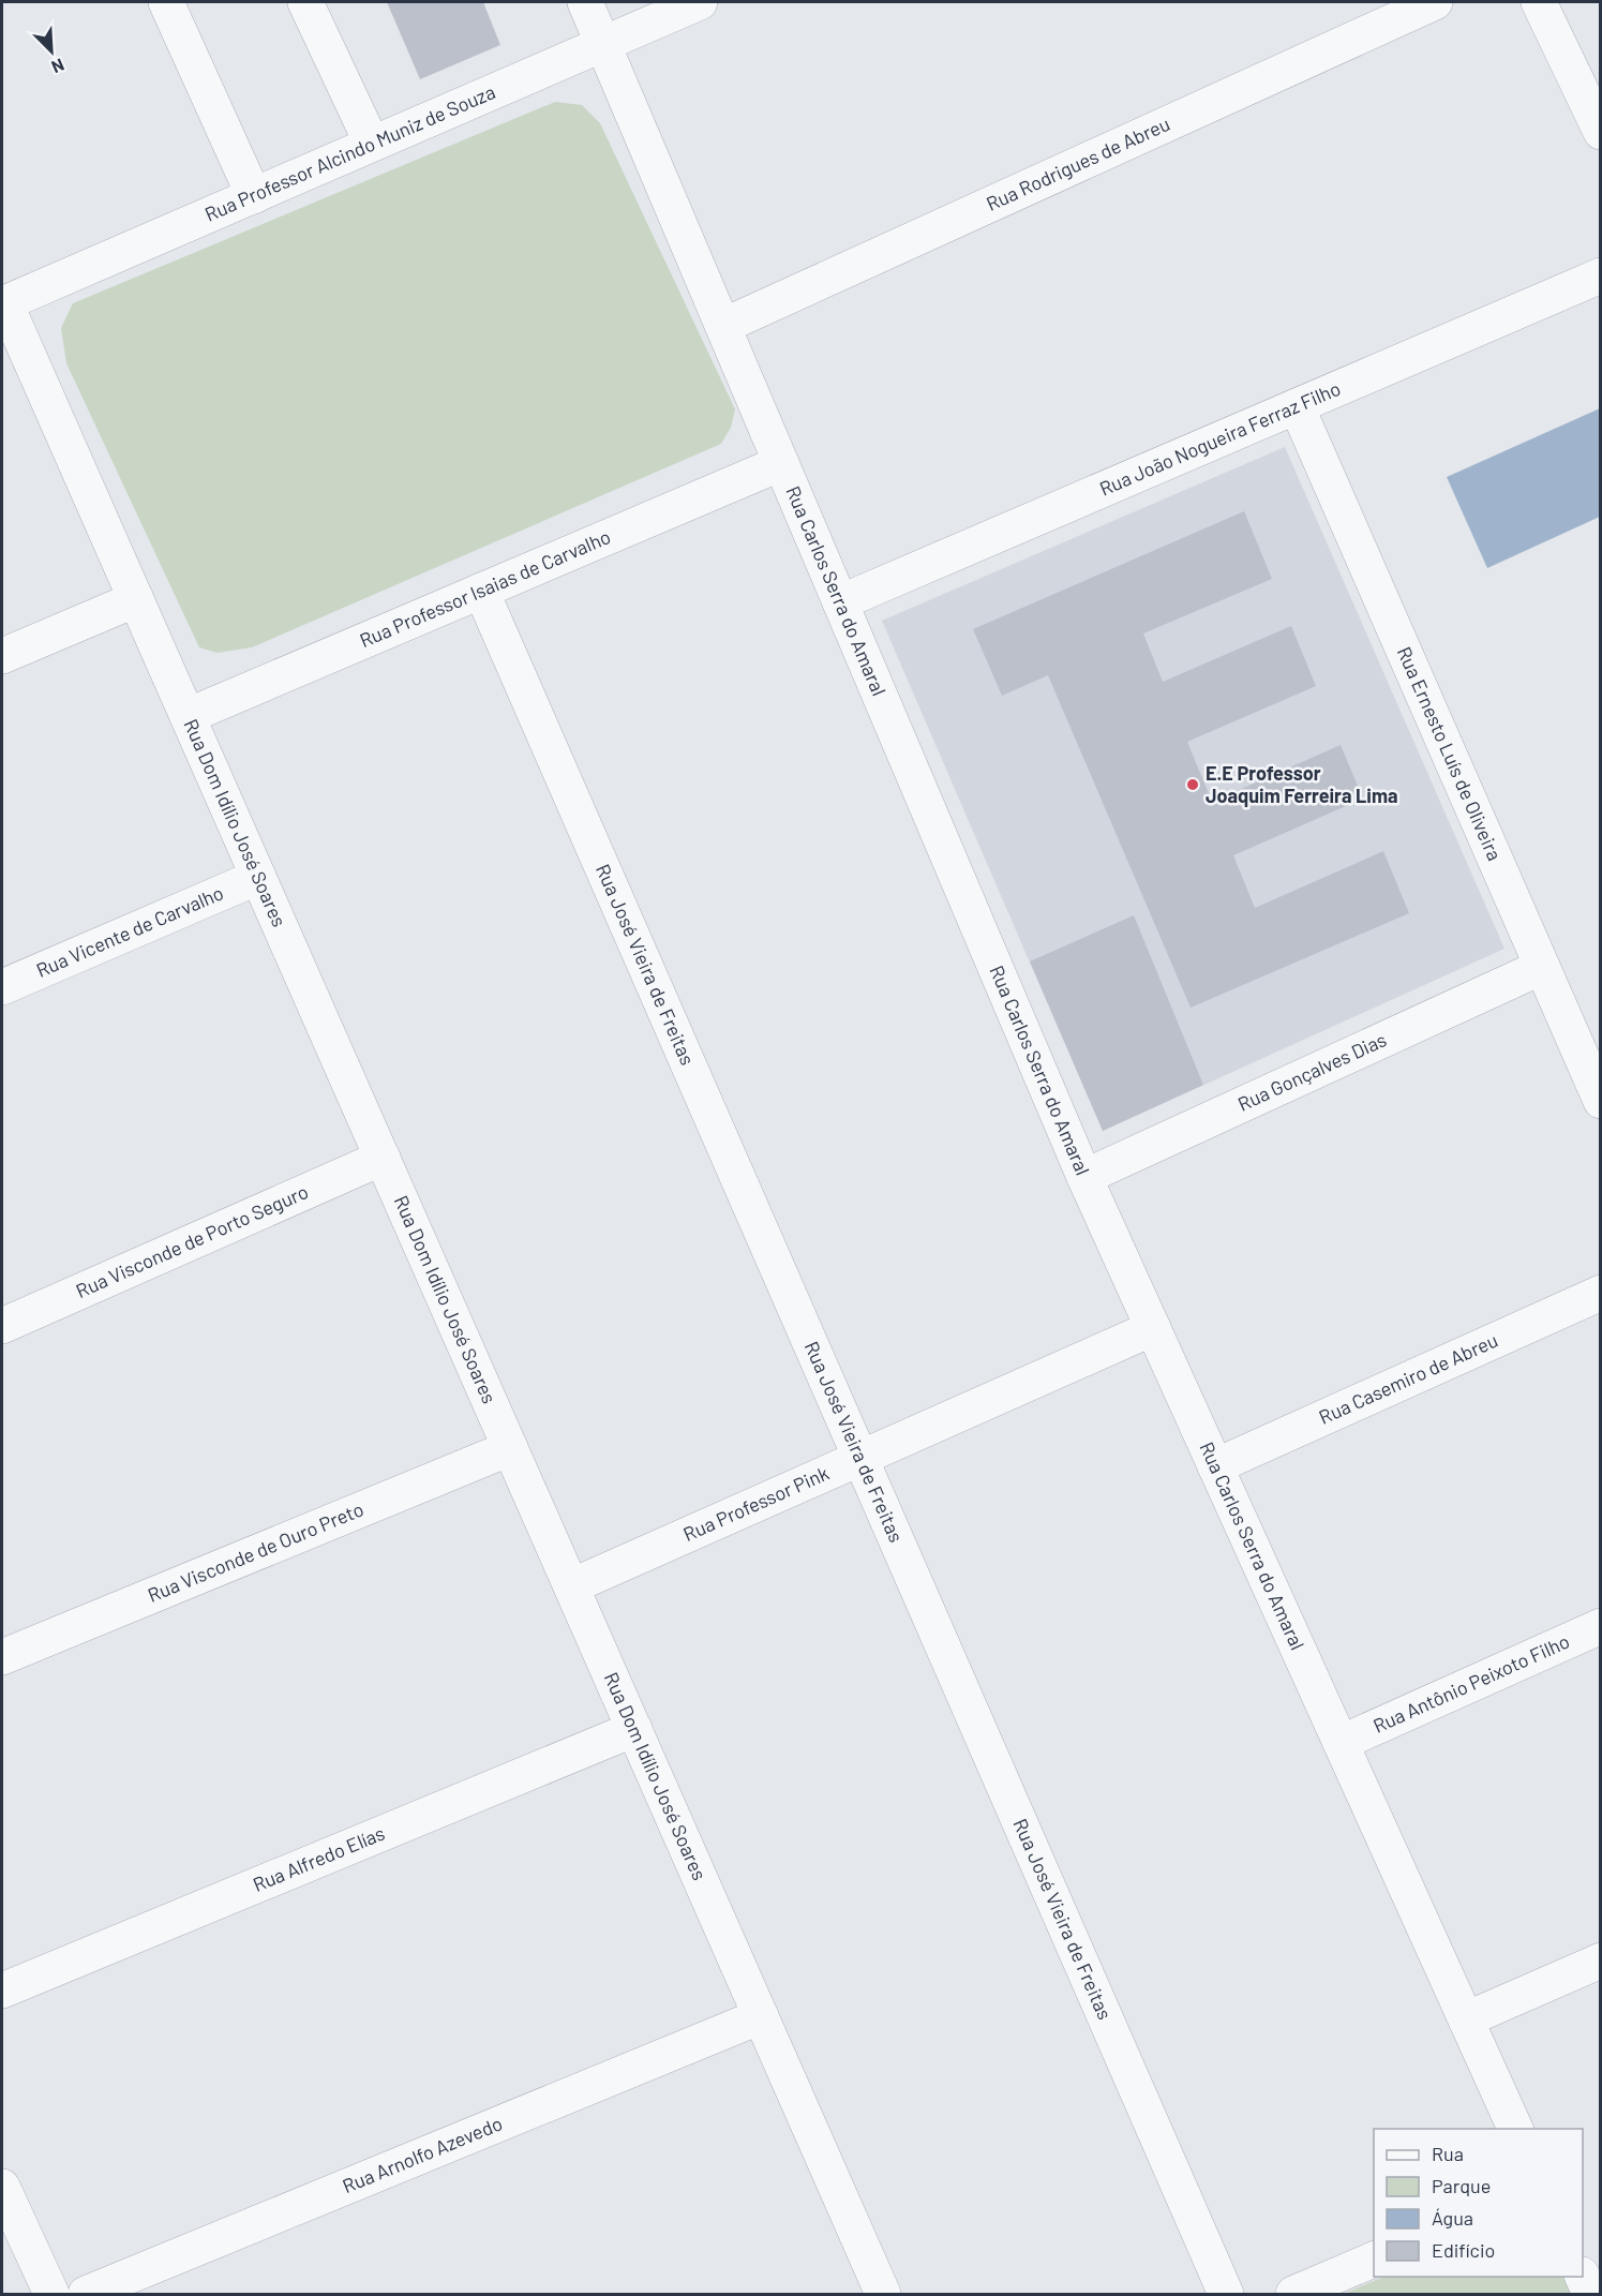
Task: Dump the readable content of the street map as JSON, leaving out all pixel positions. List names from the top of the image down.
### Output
{
  "streets": {
    "street": [
      "Rua Professor Alcindo Muniz de Souza",
      "Rua Rodrigues de Abreu",
      "Rua João Nogueira Ferraz Filho",
      "Rua Professor Isaias de Carvalho",
      "Rua Carlos Serra do Amaral",
      "Rua Ernesto Luís de Oliveira",
      "Rua Dom Idílio José Soares",
      "Rua Vicente de Carvalho",
      "Rua José Vieira de Freitas",
      "Rua Gonçalves Dias",
      "Rua Visconde de Porto Seguro",
      "Rua Casemiro de Abreu",
      "Rua Professor Pink",
      "Rua Visconde de Ouro Preto",
      "Rua Antônio Peixoto Filho",
      "Rua Alfredo Elías",
      "Rua Arnolfo Azevedo"
    ]
  },
  "crossings": [
    ["Rua Professor Alcindo Muniz de Souza", "Rua Carlos Serra do Amaral"],
    ["Rua Professor Alcindo Muniz de Souza", "Rua Dom Idílio José Soares"],
    ["Rua Rodrigues de Abreu", "Rua Carlos Serra do Amaral"],
    ["Rua João Nogueira Ferraz Filho", "Rua Carlos Serra do Amaral"],
    ["Rua João Nogueira Ferraz Filho", "Rua Ernesto Luís de Oliveira"],
    ["Rua Professor Isaias de Carvalho", "Rua Carlos Serra do Amaral"],
    ["Rua Professor Isaias de Carvalho", "Rua Dom Idílio José Soares"],
    ["Rua Professor Isaias de Carvalho", "Rua José Vieira de Freitas"],
    ["Rua Carlos Serra do Amaral", "Rua Gonçalves Dias"],
    ["Rua Carlos Serra do Amaral", "Rua Casemiro de Abreu"],
    ["Rua Carlos Serra do Amaral", "Rua Professor Pink"],
    ["Rua Carlos Serra do Amaral", "Rua Antônio Peixoto Filho"],
    ["Rua Ernesto Luís de Oliveira", "Rua Gonçalves Dias"],
    ["Rua Dom Idílio José Soares", "Rua Vicente de Carvalho"],
    ["Rua Dom Idílio José Soares", "Rua Visconde de Porto Seguro"],
    ["Rua Dom Idílio José Soares", "Rua Professor Pink"],
    ["Rua Dom Idílio José Soares", "Rua Visconde de Ouro Preto"],
    ["Rua Dom Idílio José Soares", "Rua Alfredo Elías"],
    ["Rua Dom Idílio José Soares", "Rua Arnolfo Azevedo"],
    ["Rua José Vieira de Freitas", "Rua Professor Pink"]
  ],
  "places": ["E.E Professor Joaquim Ferreira Lima"],
  "legend": [
    "Rua",
    "Parque",
    "Água",
    "Edifício"
  ],
  "north": "bottom right"
}
